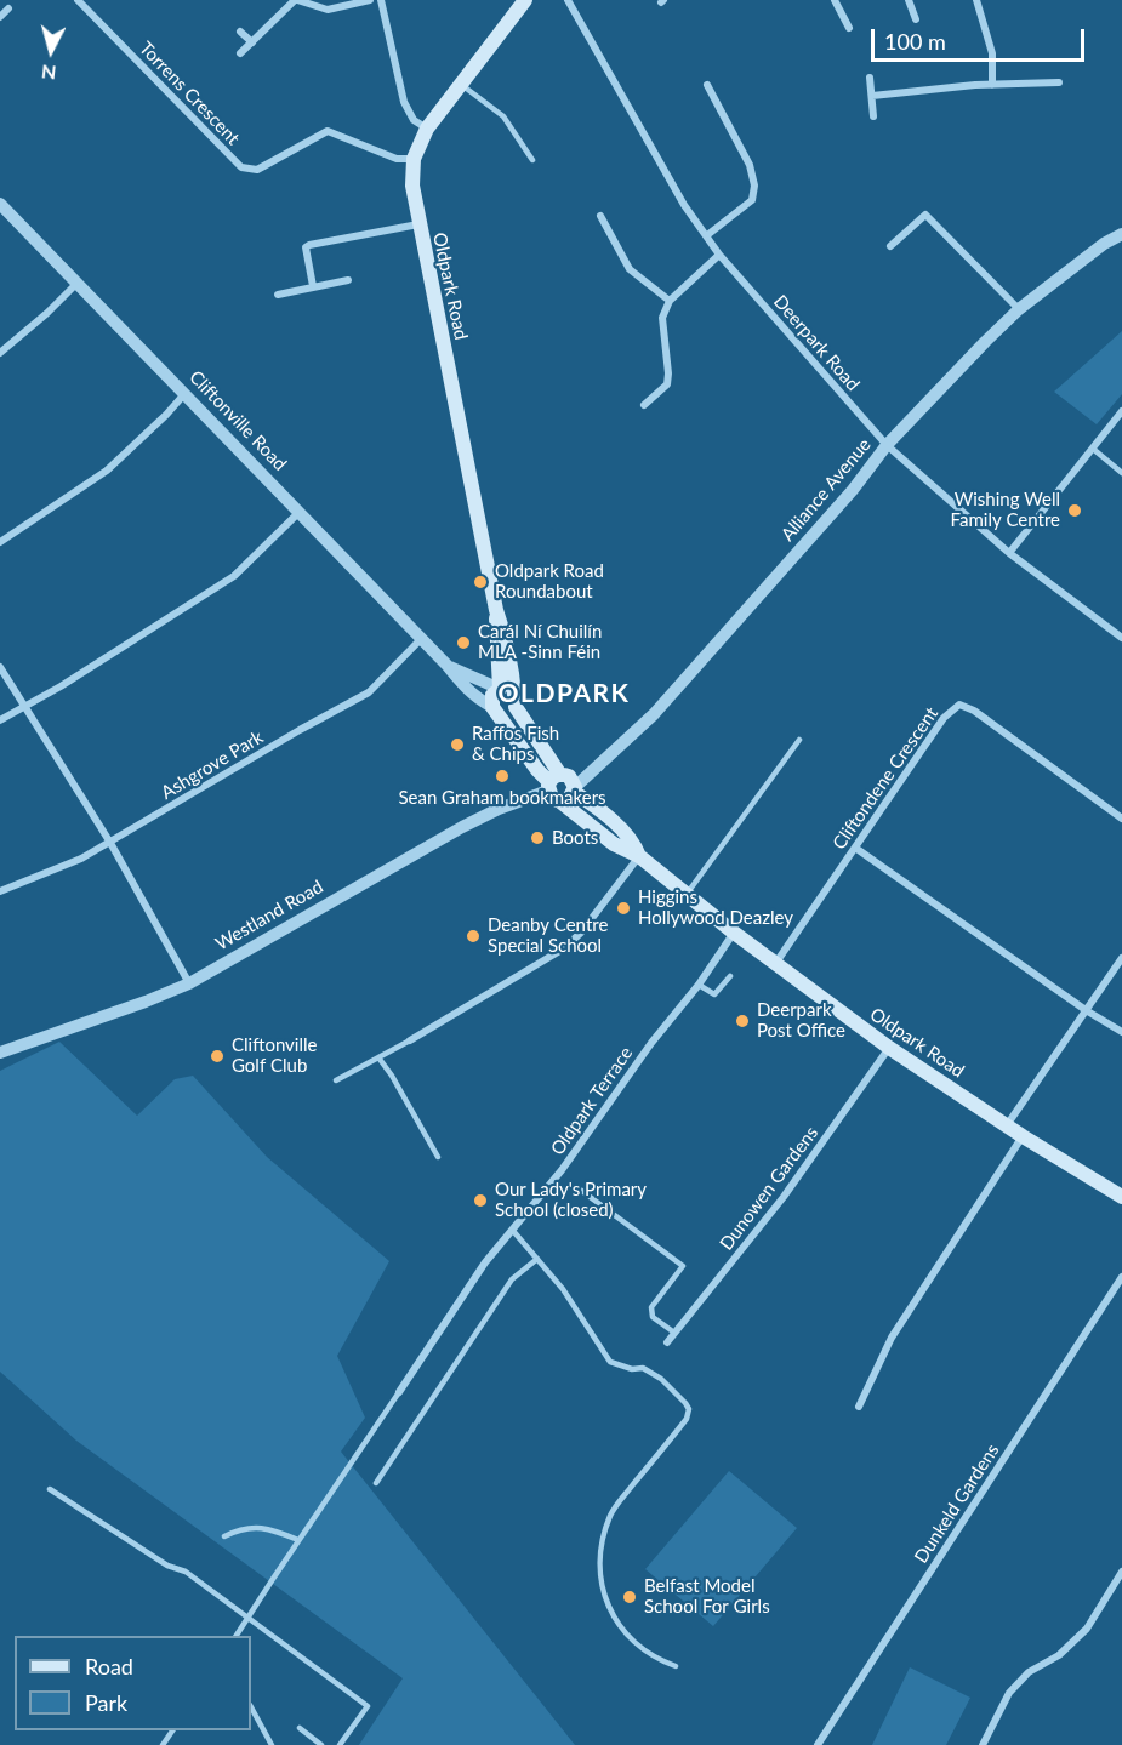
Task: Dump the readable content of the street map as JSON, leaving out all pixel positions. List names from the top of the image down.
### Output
{
  "streets": {
    "main road": ["Oldpark Road", "Cliftonville Road"],
    "street": [
      "Torrens Crescent",
      "Deerpark Road",
      "Alliance Avenue",
      "Ashgrove Park",
      "Cliftondene Crescent",
      "Westland Road",
      "Oldpark Terrace",
      "Dunowen Gardens",
      "Dunkeld Gardens"
    ]
  },
  "crossings": [
    ["Torrens Crescent", "Oldpark Road"],
    ["Oldpark Road", "Cliftonville Road"],
    ["Oldpark Road", "Alliance Avenue"],
    ["Oldpark Road", "Cliftondene Crescent"],
    ["Oldpark Road", "Westland Road"],
    ["Oldpark Road", "Oldpark Terrace"],
    ["Oldpark Road", "Dunowen Gardens"],
    ["Deerpark Road", "Alliance Avenue"],
    ["Cliftonville Road", "Alliance Avenue"],
    ["Cliftonville Road", "Ashgrove Park"],
    ["Cliftonville Road", "Westland Road"],
    ["Alliance Avenue", "Westland Road"]
  ],
  "districts": ["OLDPARK"],
  "places": [
    "Wishing Well Family Centre",
    "Oldpark Road Roundabout",
    "Carál Ní Chuilín MLA -Sinn Féin",
    "Raffos Fish & Chips",
    "Sean Graham bookmakers",
    "Boots",
    "Higgins Hollywood Deazley",
    "Deanby Centre Special School",
    "Deerpark Post Office",
    "Cliftonville Golf Club",
    "Our Lady's Primary School (closed)",
    "Belfast Model School For Girls"
  ],
  "legend": ["Road", "Park"],
  "scale_bar": "100 m",
  "north": "bottom"
}
